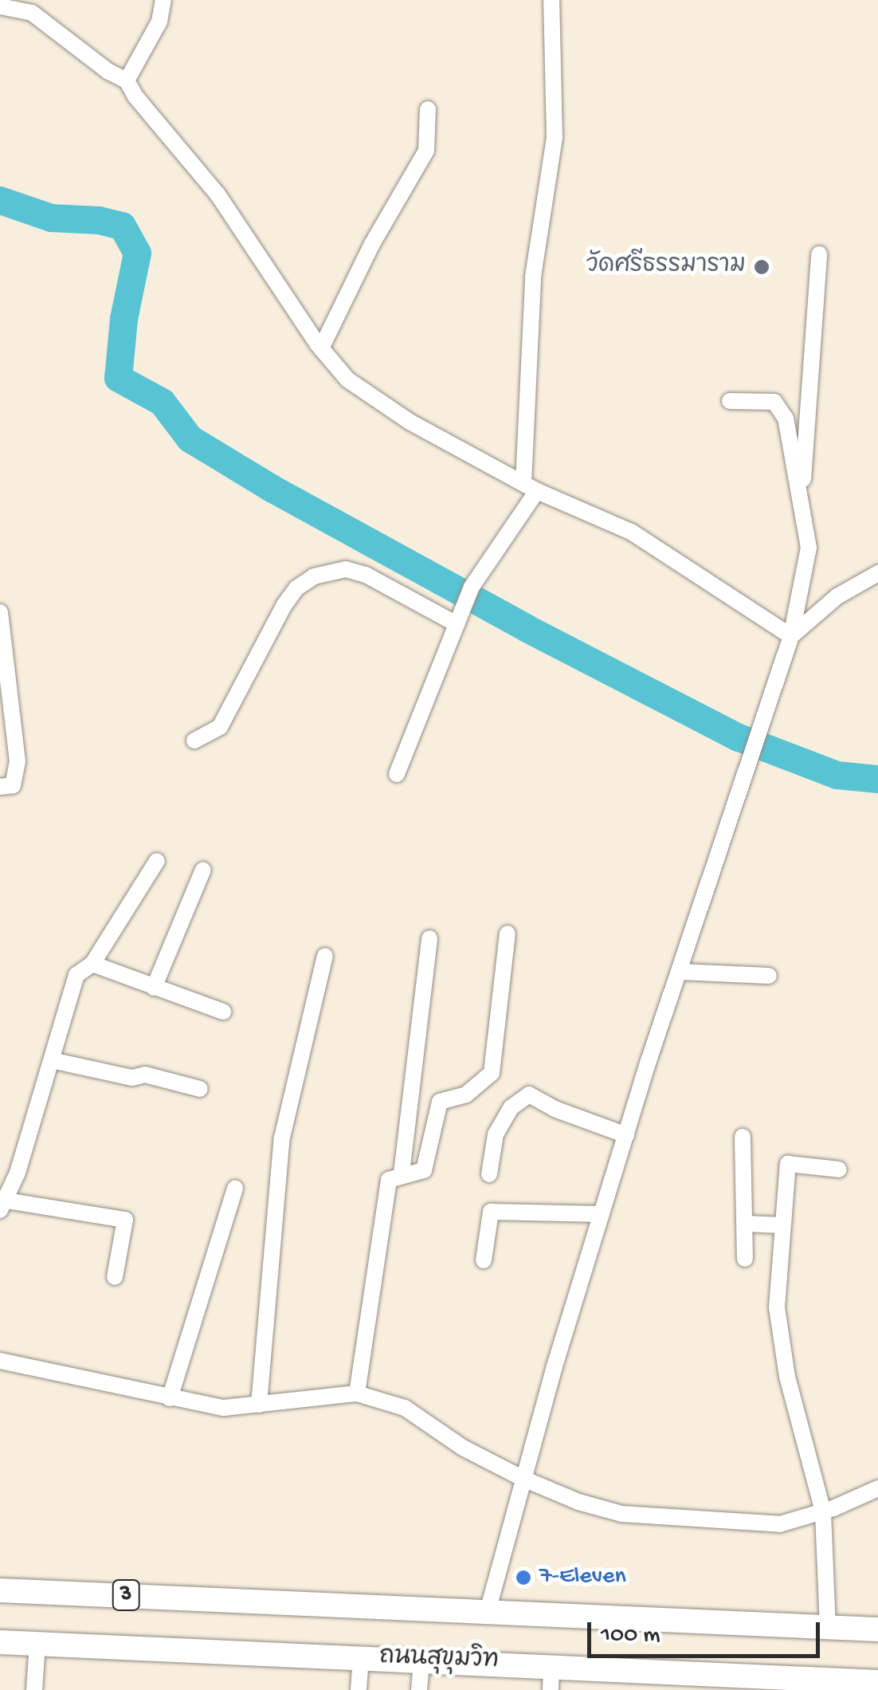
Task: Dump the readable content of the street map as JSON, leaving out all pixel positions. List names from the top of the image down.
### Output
{
  "streets": {
    "highway": ["3", "ถนนสุขุมวิท"]
  },
  "places": ["วัดศรีธรรมาราม", "7-Eleven"],
  "scale_bar": "100 m"
}
